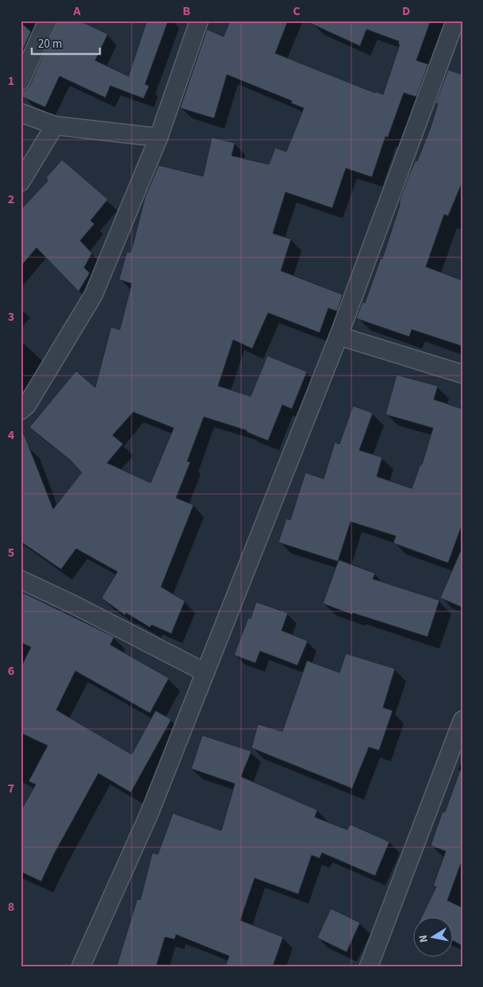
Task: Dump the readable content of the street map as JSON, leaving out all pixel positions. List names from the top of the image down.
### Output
{
  "scale_bar": "20 m",
  "north": "left",
  "grid": {
    "columns": [
      "A",
      "B",
      "C",
      "D"
    ],
    "rows": [
      "1",
      "2",
      "3",
      "4",
      "5",
      "6",
      "7",
      "8"
    ]
  }
}
